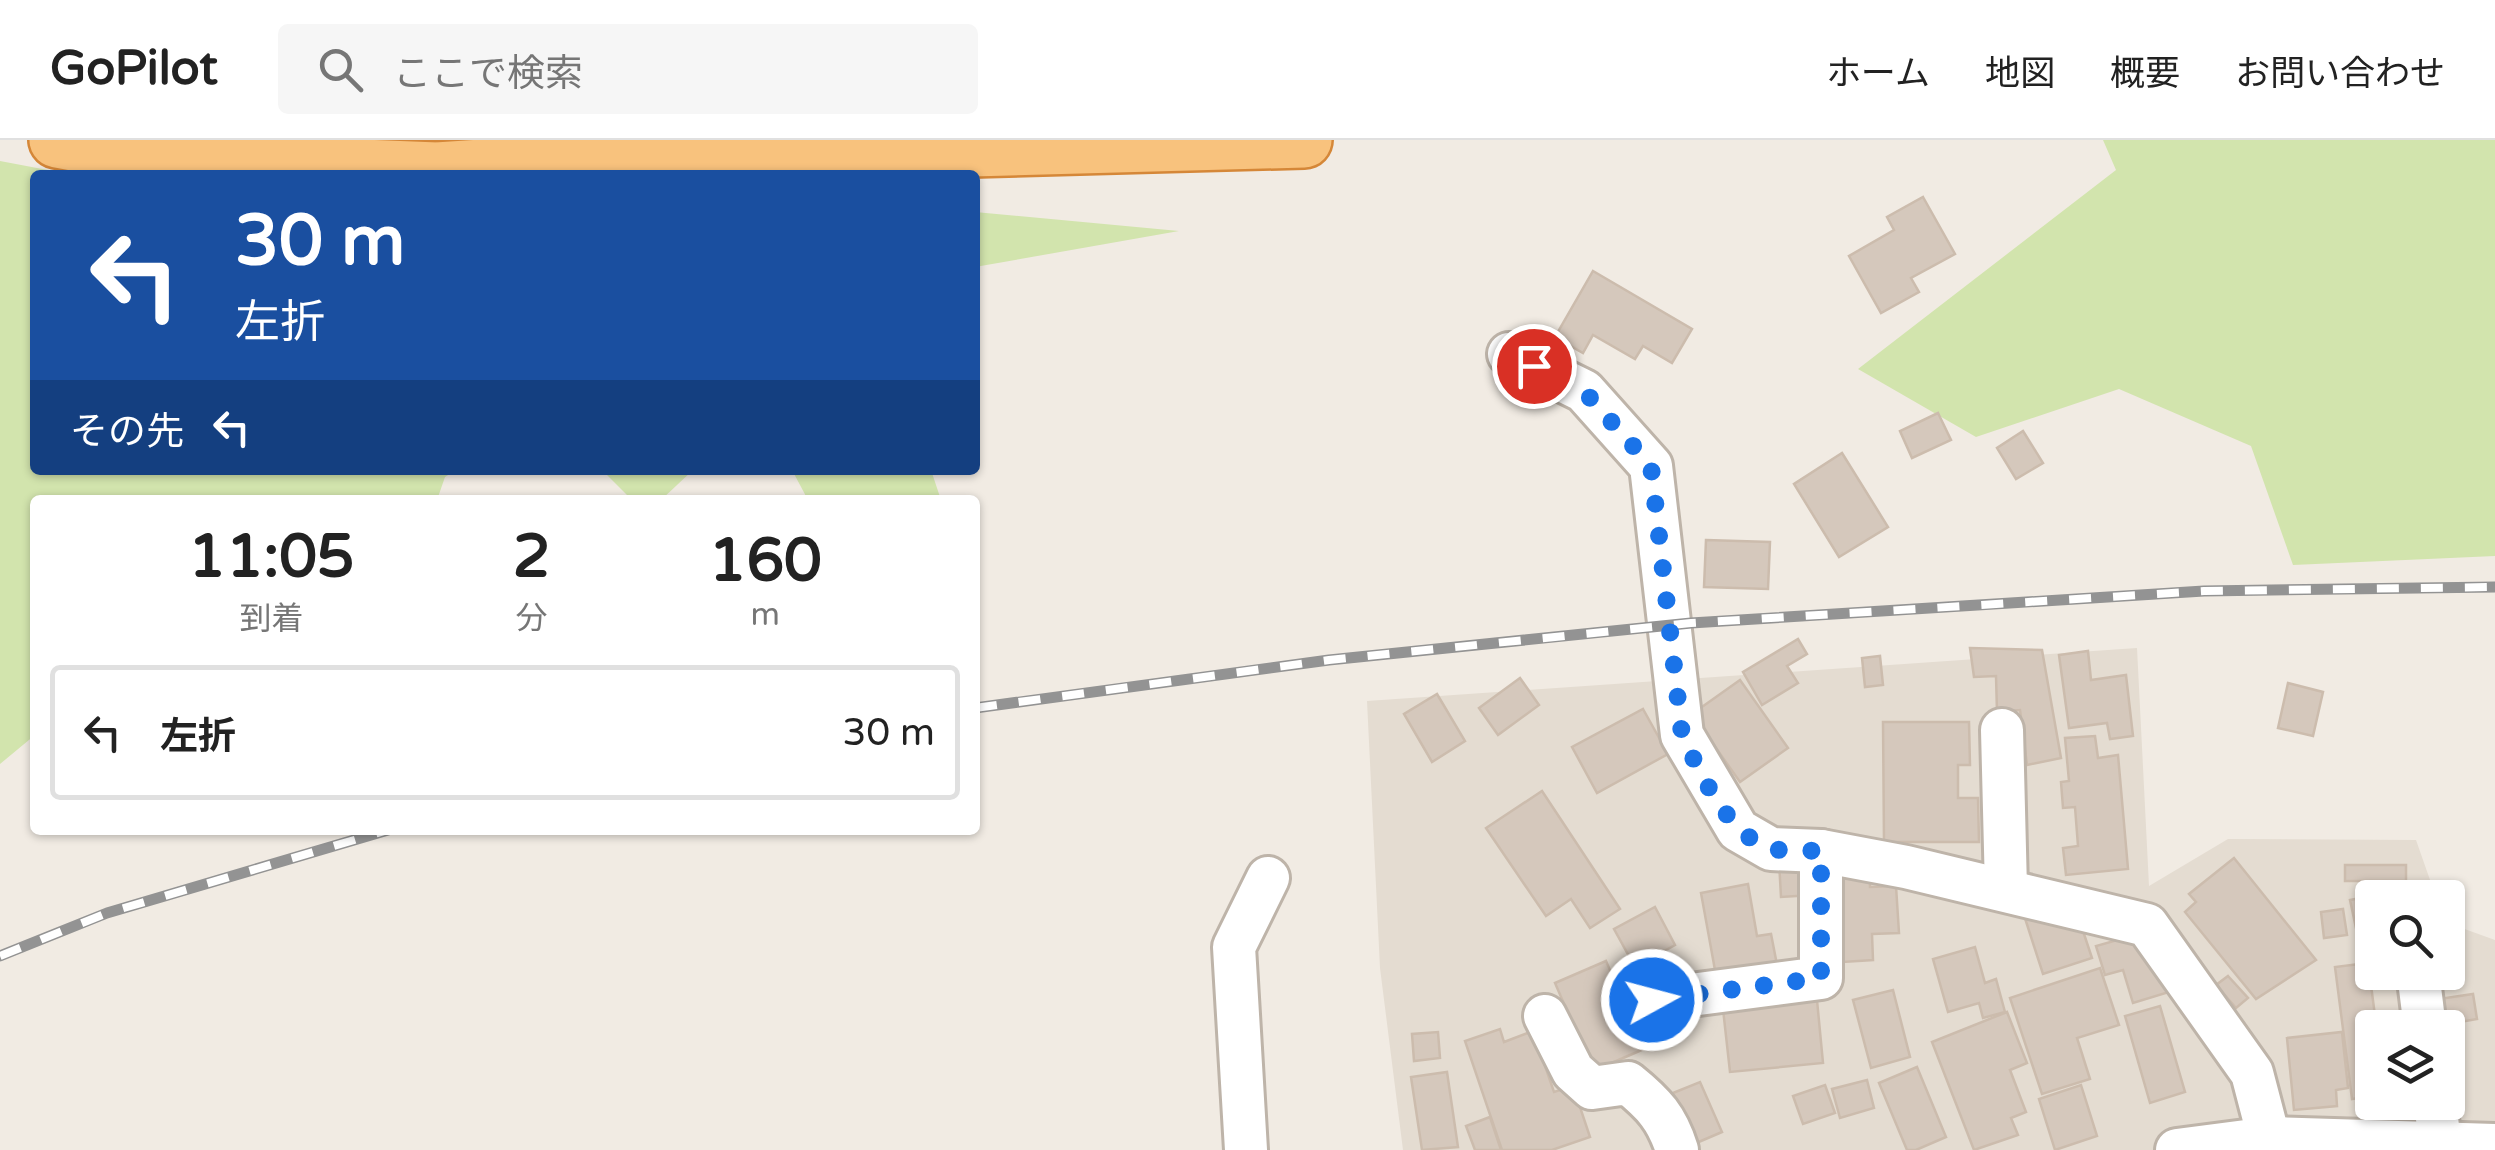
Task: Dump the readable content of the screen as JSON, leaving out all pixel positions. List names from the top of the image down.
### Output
{
  "page": {
    "header": "GoPilot",
    "search": "ここで検索",
    "nav": [
      "ホーム",
      "地図",
      "概要",
      "お問い合わせ"
    ],
    "turn": ["30 m", "左折"],
    "then": "その先",
    "eta": [
      "11:05",
      "到着",
      "2",
      "分",
      "160",
      "m"
    ],
    "list": [
      {
        "name": "左折",
        "value": "30 m"
      }
    ]
  }
}
